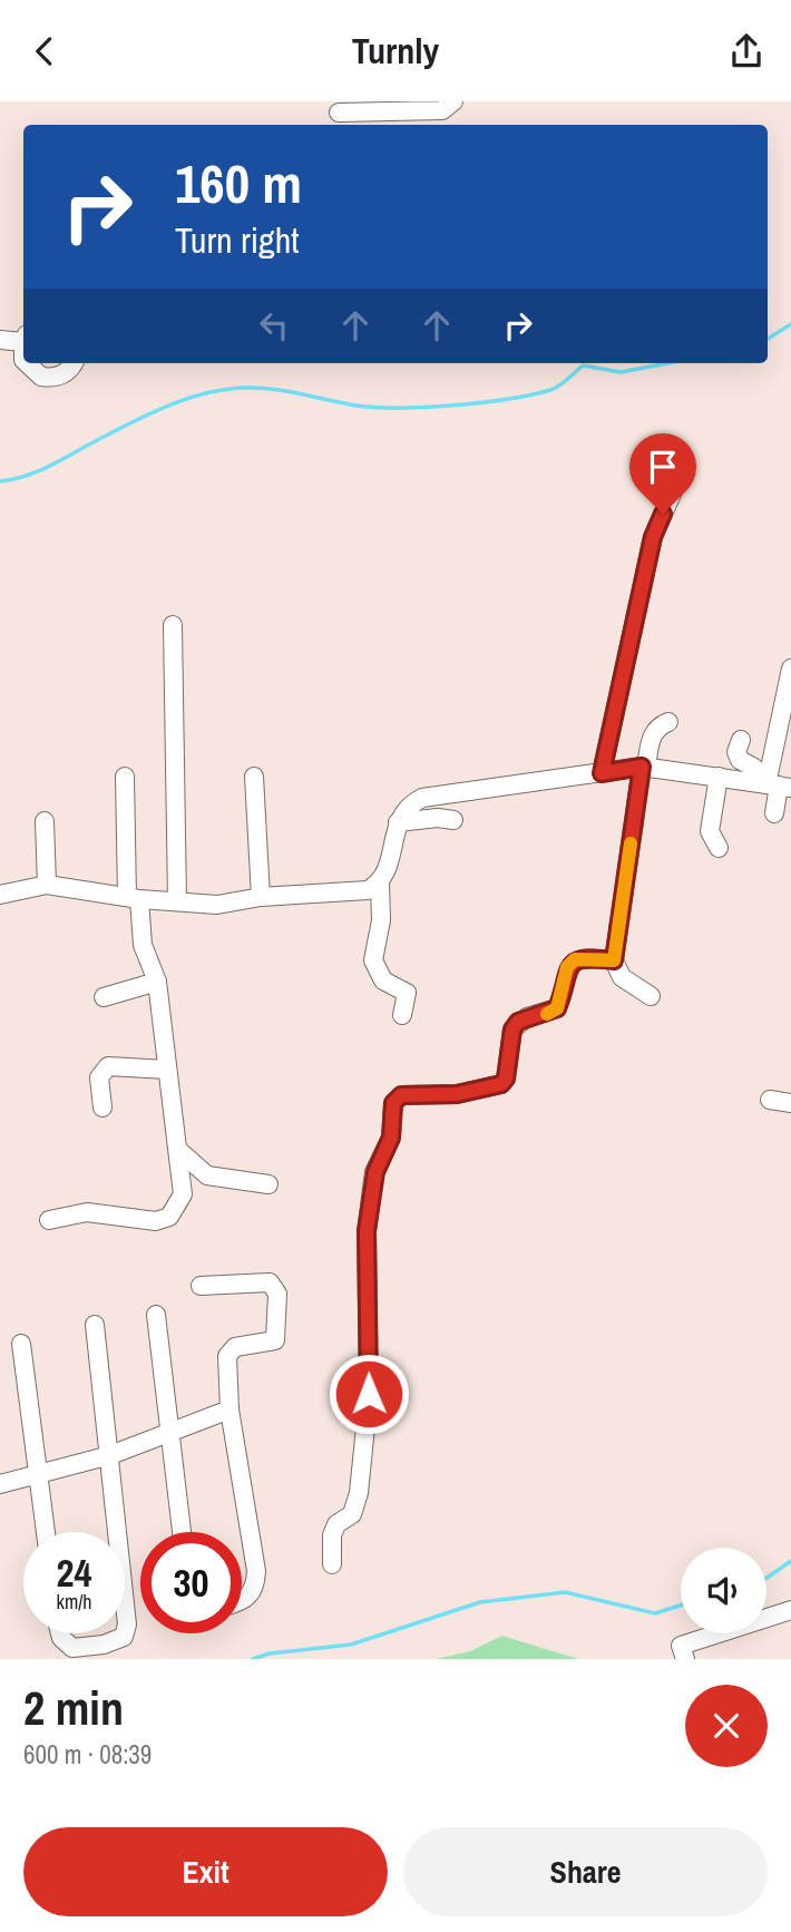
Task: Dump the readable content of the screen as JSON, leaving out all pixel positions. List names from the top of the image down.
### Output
{
  "page": {
    "header": "Turnly",
    "turn": ["160 m", "Turn right"],
    "speed": "24 km/h",
    "limit": "30",
    "heading": ["2 min", "600 m · 08:39"],
    "buttons": ["Exit", "Share"]
  }
}
